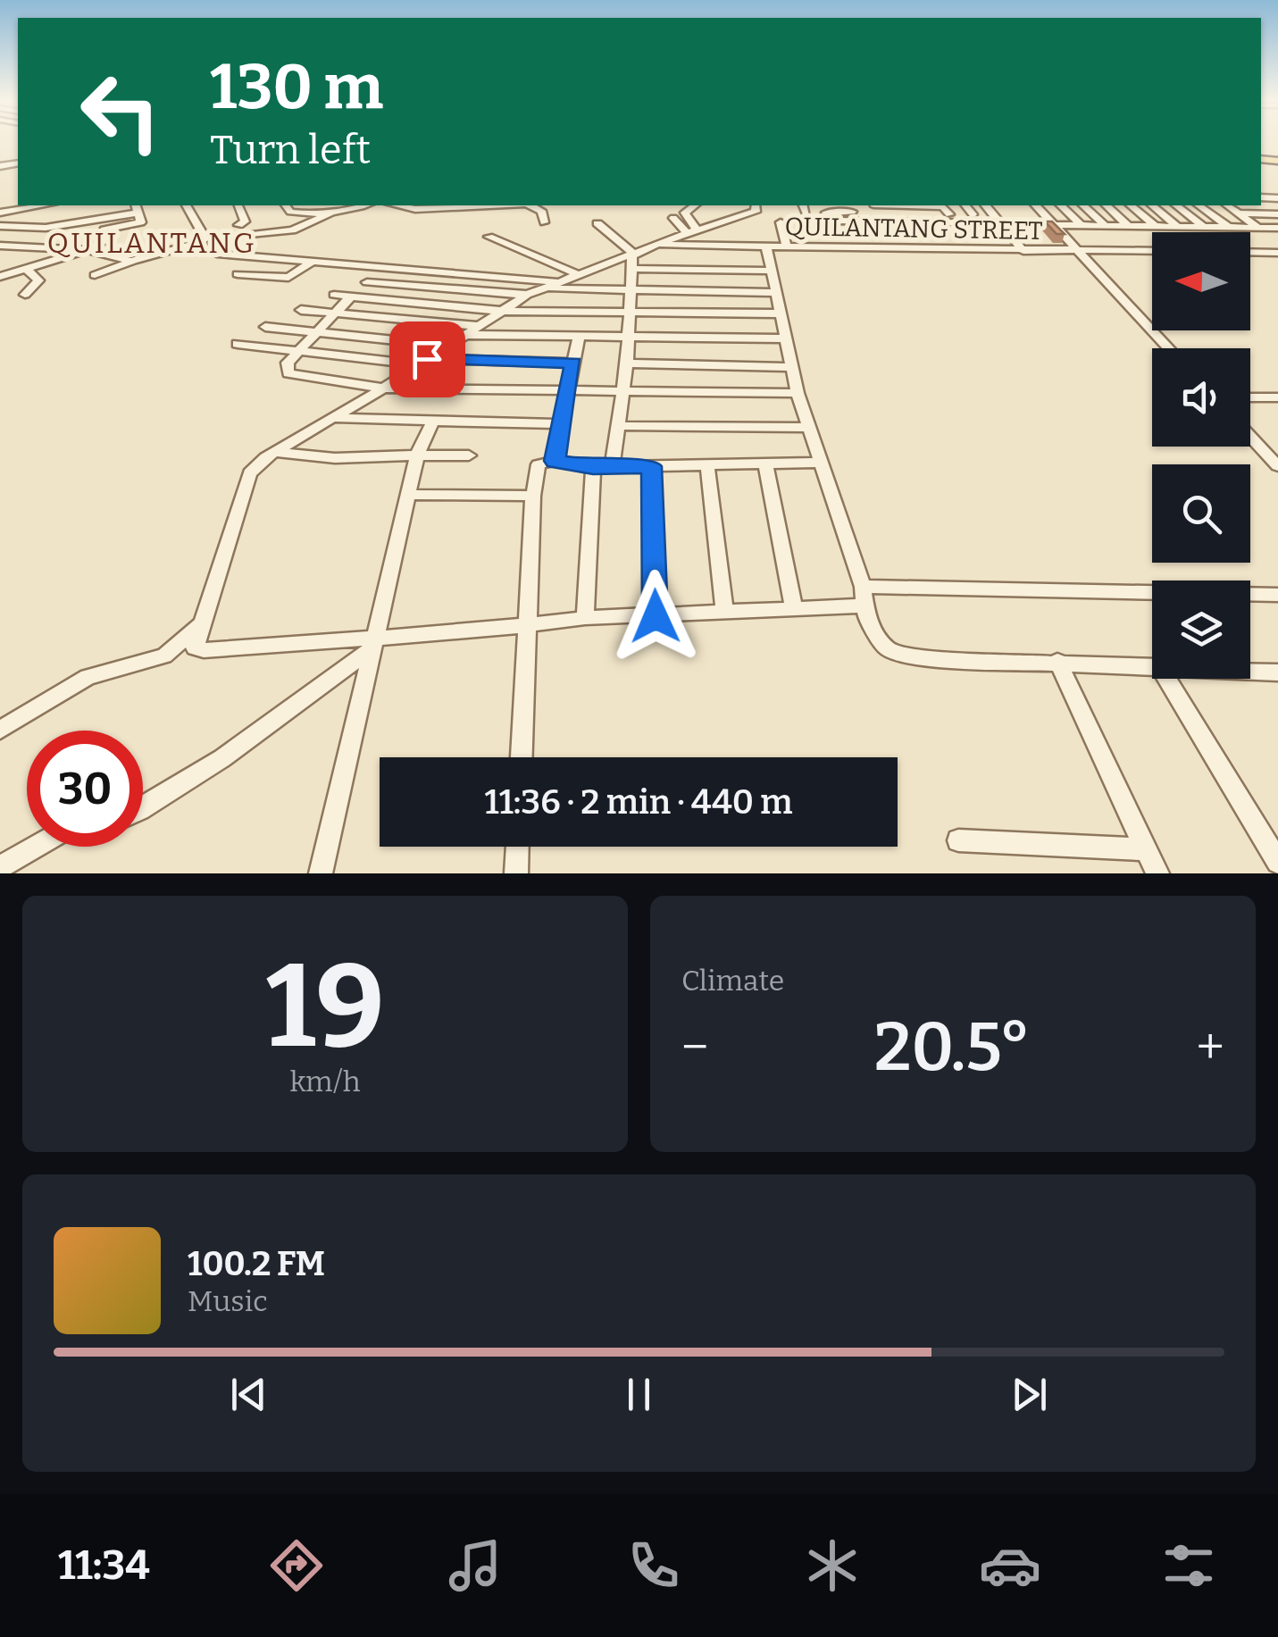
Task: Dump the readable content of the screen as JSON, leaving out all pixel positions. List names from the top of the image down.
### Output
{
  "streets": {
    "street": ["QUILANTANG STREET"]
  },
  "districts": ["QUILANTANG"],
  "north": "left",
  "page": {
    "turn": ["130 m", "Turn left"],
    "limit": "30",
    "trip": "11:36 · 2 min · 440 m",
    "tile": [
      ["19", "km/h"],
      "Climate"
    ],
    "heat": ["−", "20.5°", "+"],
    "song": ["100.2 FM", "Music"],
    "tabs": "11:34"
  }
}
